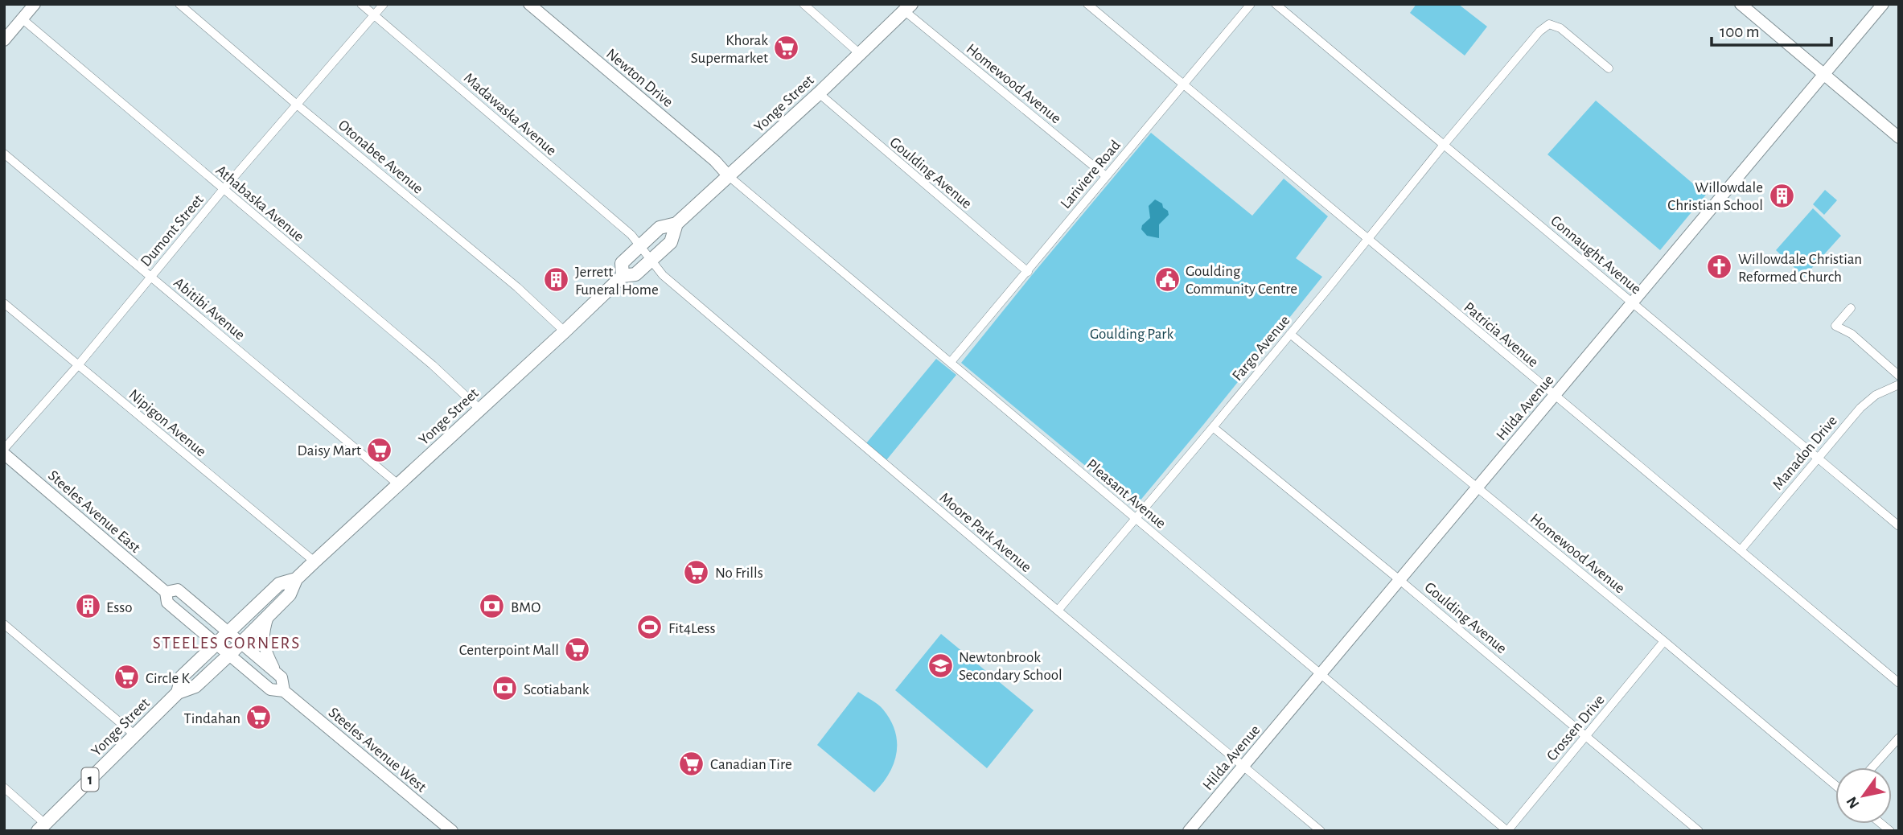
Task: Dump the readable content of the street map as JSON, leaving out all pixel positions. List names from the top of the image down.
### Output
{
  "streets": {
    "main road": ["Yonge Street", "1"],
    "street": [
      "Newton Drive",
      "Homewood Avenue",
      "Madawaska Avenue",
      "Otonabee Avenue",
      "Goulding Avenue",
      "Lariviere Road",
      "Athabaska Avenue",
      "Dumont Street",
      "Connaught Avenue",
      "Abitibi Avenue",
      "Patricia Avenue",
      "Fargo Avenue",
      "Hilda Avenue",
      "Nipigon Avenue",
      "Manadon Drive",
      "Pleasant Avenue",
      "Steeles Avenue East",
      "Moore Park Avenue",
      "Crossen Drive",
      "Steeles Avenue West"
    ]
  },
  "crossings": [
    ["Newton Drive", "Yonge Street"],
    ["Newton Drive", "Pleasant Avenue"],
    ["Homewood Avenue", "Yonge Street"],
    ["Homewood Avenue", "Lariviere Road"],
    ["Homewood Avenue", "Fargo Avenue"],
    ["Homewood Avenue", "Hilda Avenue"],
    ["Homewood Avenue", "Crossen Drive"],
    ["Yonge Street", "Madawaska Avenue"],
    ["Yonge Street", "Otonabee Avenue"],
    ["Yonge Street", "Goulding Avenue"],
    ["Yonge Street", "Athabaska Avenue"],
    ["Yonge Street", "Abitibi Avenue"],
    ["Yonge Street", "Nipigon Avenue"],
    ["Yonge Street", "Pleasant Avenue"],
    ["Yonge Street", "Steeles Avenue East"],
    ["Yonge Street", "Moore Park Avenue"],
    ["Yonge Street", "Steeles Avenue West"],
    ["Madawaska Avenue", "Dumont Street"],
    ["Madawaska Avenue", "Moore Park Avenue"],
    ["Otonabee Avenue", "Dumont Street"],
    ["Goulding Avenue", "Lariviere Road"],
    ["Goulding Avenue", "Fargo Avenue"],
    ["Goulding Avenue", "Hilda Avenue"],
    ["Goulding Avenue", "Crossen Drive"],
    ["Lariviere Road", "Patricia Avenue"],
    ["Lariviere Road", "Pleasant Avenue"],
    ["Athabaska Avenue", "Dumont Street"],
    ["Dumont Street", "Abitibi Avenue"],
    ["Dumont Street", "Nipigon Avenue"],
    ["Connaught Avenue", "Fargo Avenue"],
    ["Connaught Avenue", "Hilda Avenue"],
    ["Connaught Avenue", "Manadon Drive"],
    ["Patricia Avenue", "Fargo Avenue"],
    ["Patricia Avenue", "Hilda Avenue"],
    ["Patricia Avenue", "Manadon Drive"],
    ["Fargo Avenue", "Pleasant Avenue"],
    ["Fargo Avenue", "Moore Park Avenue"],
    ["Hilda Avenue", "Pleasant Avenue"],
    ["Hilda Avenue", "Moore Park Avenue"],
    ["Pleasant Avenue", "Crossen Drive"],
    ["Steeles Avenue East", "Steeles Avenue West"]
  ],
  "districts": ["STEELES CORNERS"],
  "parks": ["Goulding Park"],
  "places": {
    "supermarket": [
      "Khorak Supermarket",
      "Daisy Mart",
      "No Frills",
      "Centerpoint Mall",
      "Circle K",
      "Tindahan",
      "Canadian Tire"
    ],
    "building": ["Willowdale Christian School", "Jerrett Funeral Home", "Esso"],
    "church": ["Willowdale Christian Reformed Church"],
    "public building": ["Goulding Community Centre"],
    "bank": ["BMO", "Scotiabank"],
    "sports": ["Fit4Less"],
    "school or university": ["Newtonbrook Secondary School"]
  },
  "scale_bar": "100 m",
  "north": "bottom left"
}
